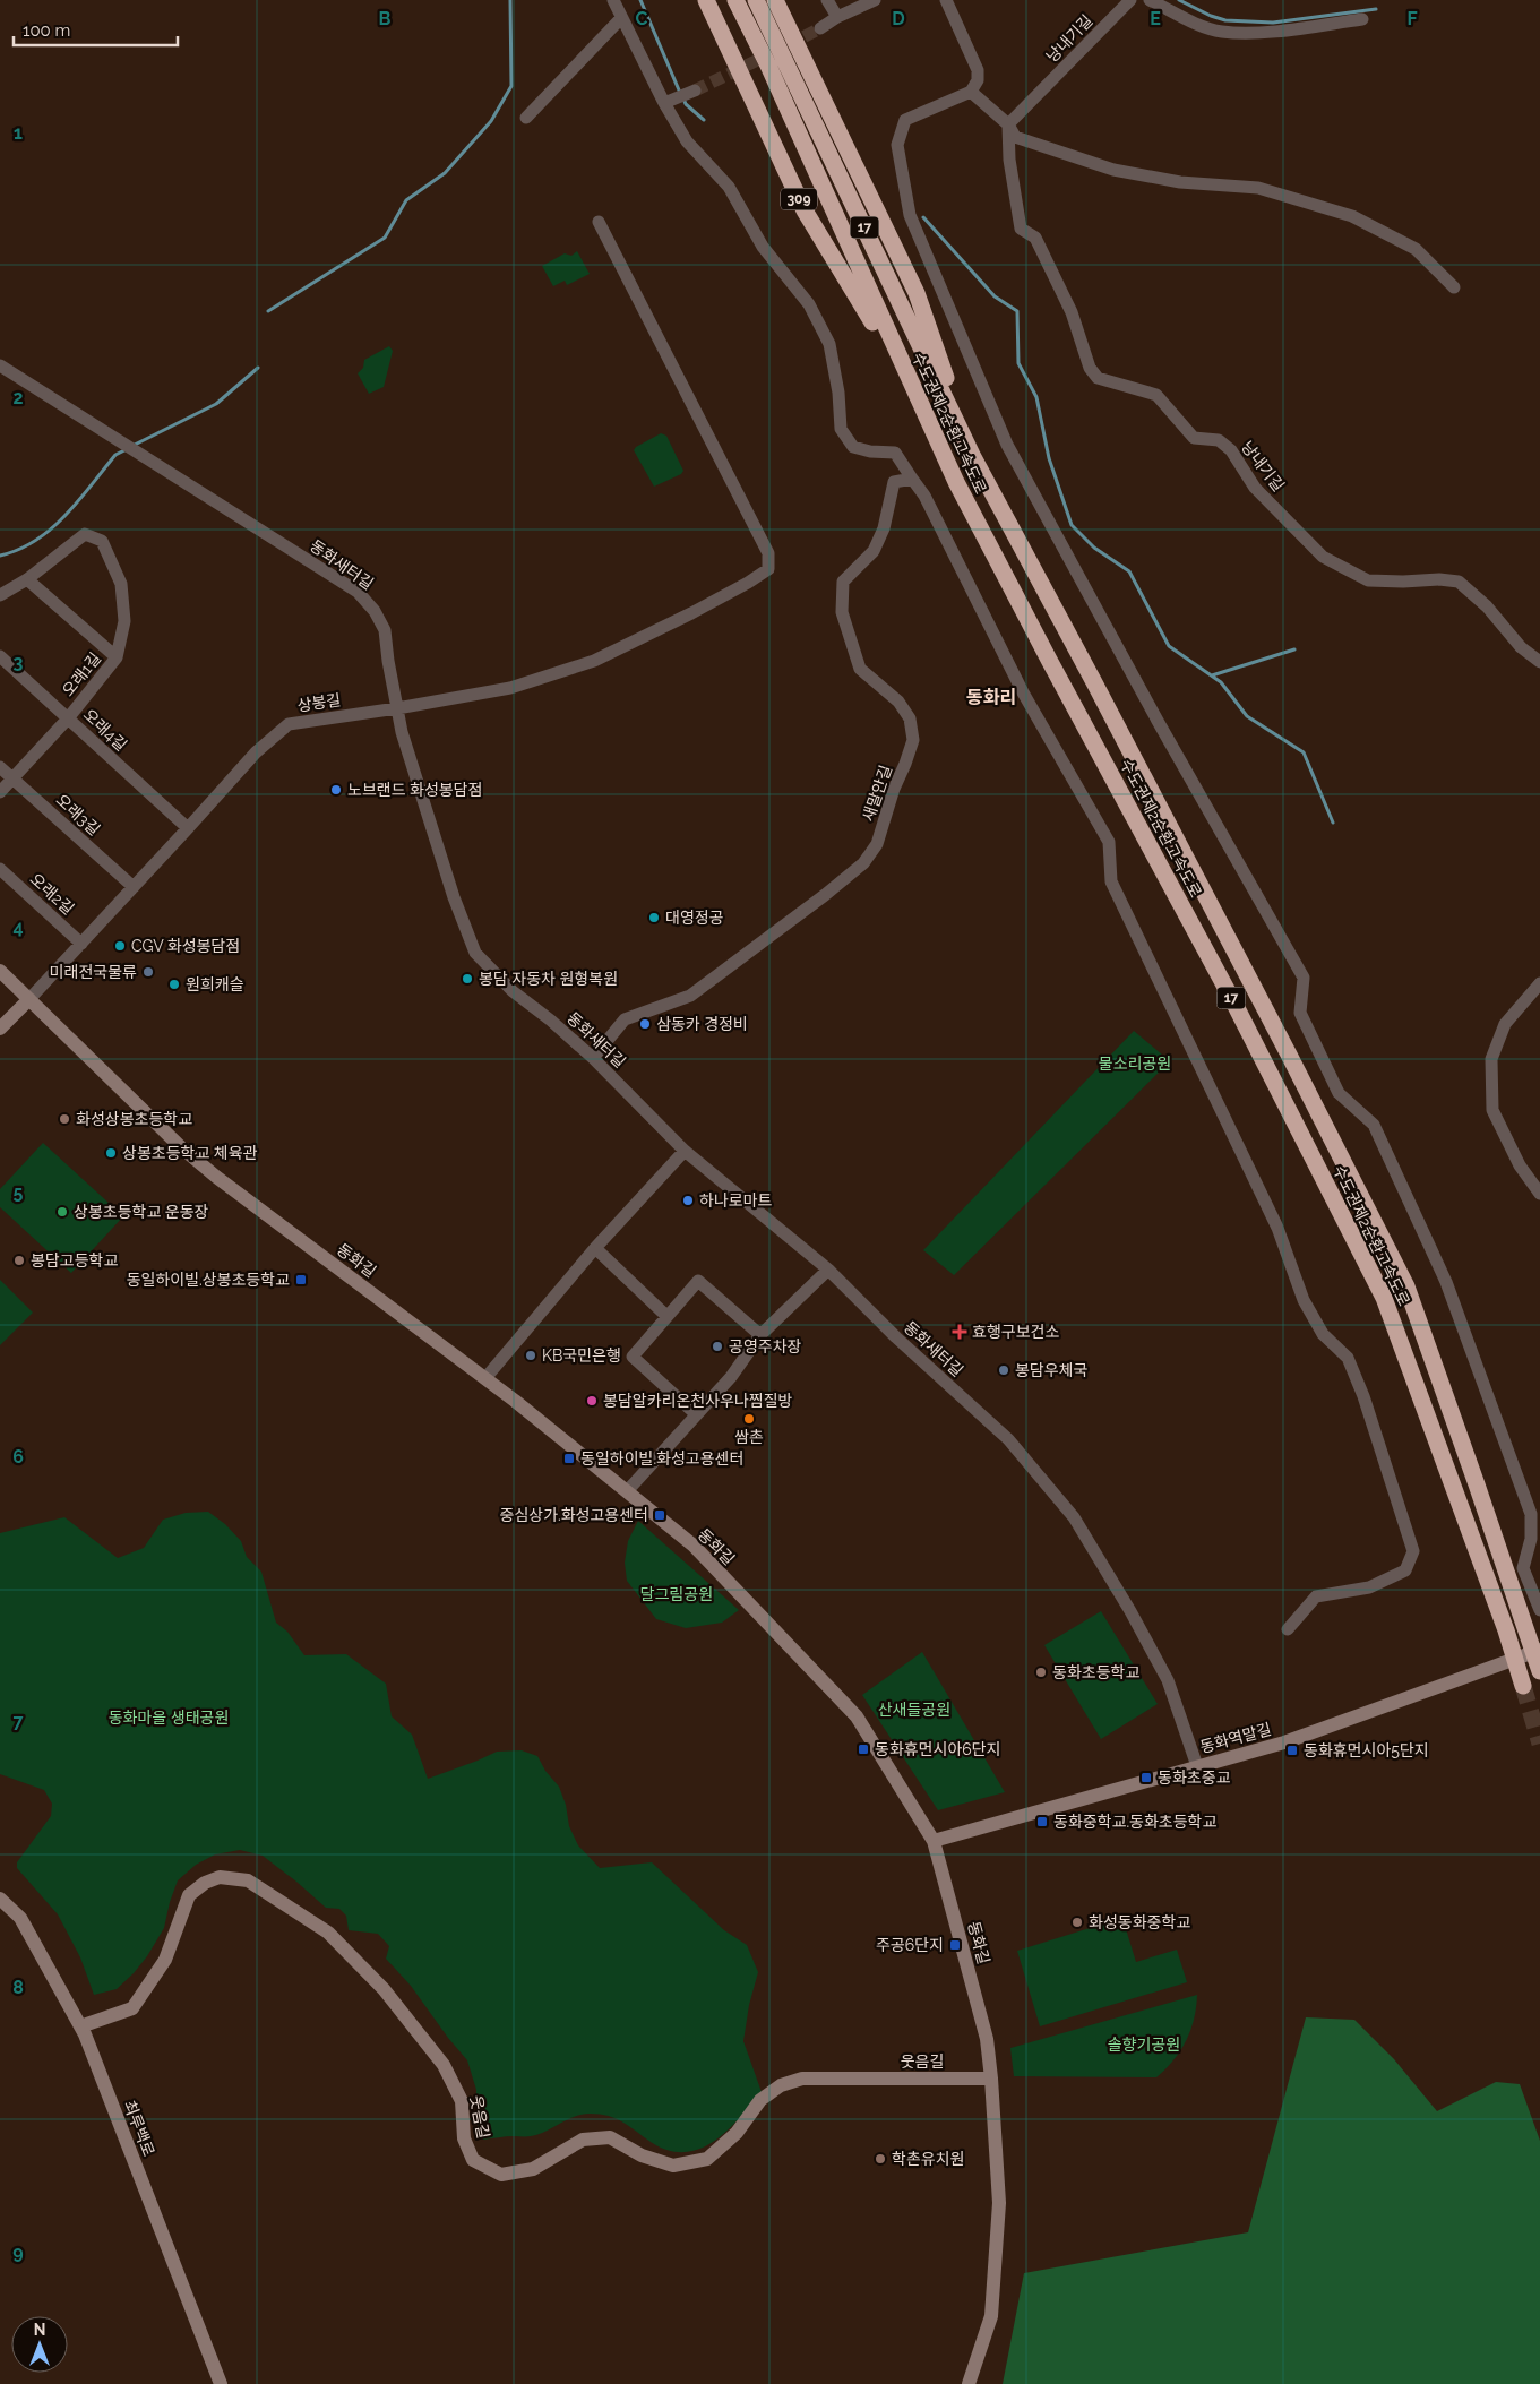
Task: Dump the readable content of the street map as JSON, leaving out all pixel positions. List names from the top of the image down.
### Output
{
  "streets": {
    "highway": ["309", "17", "수도권제2순환고속도로"],
    "street": [
      "낭내기길",
      "동화새터길",
      "오래1길",
      "상봉길",
      "오래4길",
      "새말안길",
      "오래3길",
      "오래2길",
      "동화길",
      "동화역말길",
      "웃음길",
      "최루백로"
    ]
  },
  "crossings": [
    ["309", "수도권제2순환고속도로"],
    ["동화새터길", "상봉길"],
    ["동화새터길", "새말안길"],
    ["동화새터길", "동화역말길"],
    ["오래1길", "오래4길"],
    ["오래1길", "오래3길"],
    ["상봉길", "오래4길"],
    ["상봉길", "오래3길"],
    ["상봉길", "오래2길"],
    ["상봉길", "동화길"],
    ["동화길", "동화역말길"],
    ["동화길", "웃음길"],
    ["웃음길", "최루백로"]
  ],
  "districts": ["동화리"],
  "parks": [
    "물소리공원",
    "달그림공원",
    "산새들공원",
    "동화마을 생태공원",
    "솔향기공원"
  ],
  "places": {
    "other": [
      "노브랜드 화성봉담점",
      "대영정공",
      "CGV 화성봉담점",
      "미래전국물류",
      "봉담 자동차 원형복원",
      "원희캐슬",
      "삼동카 경정비",
      "화성상봉초등학교",
      "상봉초등학교 체육관",
      "하나로마트",
      "상봉초등학교 운동장",
      "봉담고등학교",
      "공영주차장",
      "KB국민은행",
      "봉담우체국",
      "봉담알카리온천사우나찜질방",
      "쌈촌",
      "동화초등학교",
      "화성동화중학교",
      "학촌유치원"
    ],
    "transit": [
      "동일하이빌.상봉초등학교",
      "동일하이빌.화성고용센터",
      "중심상가.화성고용센터",
      "동화휴먼시아6단지",
      "동화휴먼시아5단지",
      "동화초중교",
      "동화중학교.동화초등학교",
      "주공6단지"
    ],
    "health": ["효행구보건소"]
  },
  "scale_bar": "100 m",
  "north": "top",
  "grid": {
    "columns": [
      "B",
      "C",
      "D",
      "E",
      "F"
    ],
    "rows": [
      "1",
      "2",
      "3",
      "4",
      "5",
      "6",
      "7",
      "8",
      "9"
    ]
  }
}
